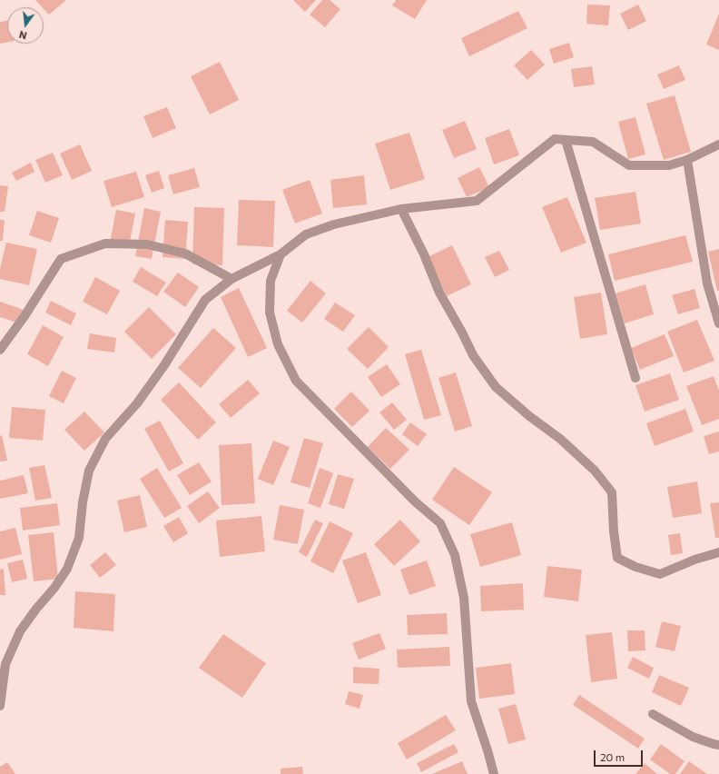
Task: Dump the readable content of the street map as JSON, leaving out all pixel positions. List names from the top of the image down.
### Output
{
  "scale_bar": "20 m",
  "north": "bottom"
}
